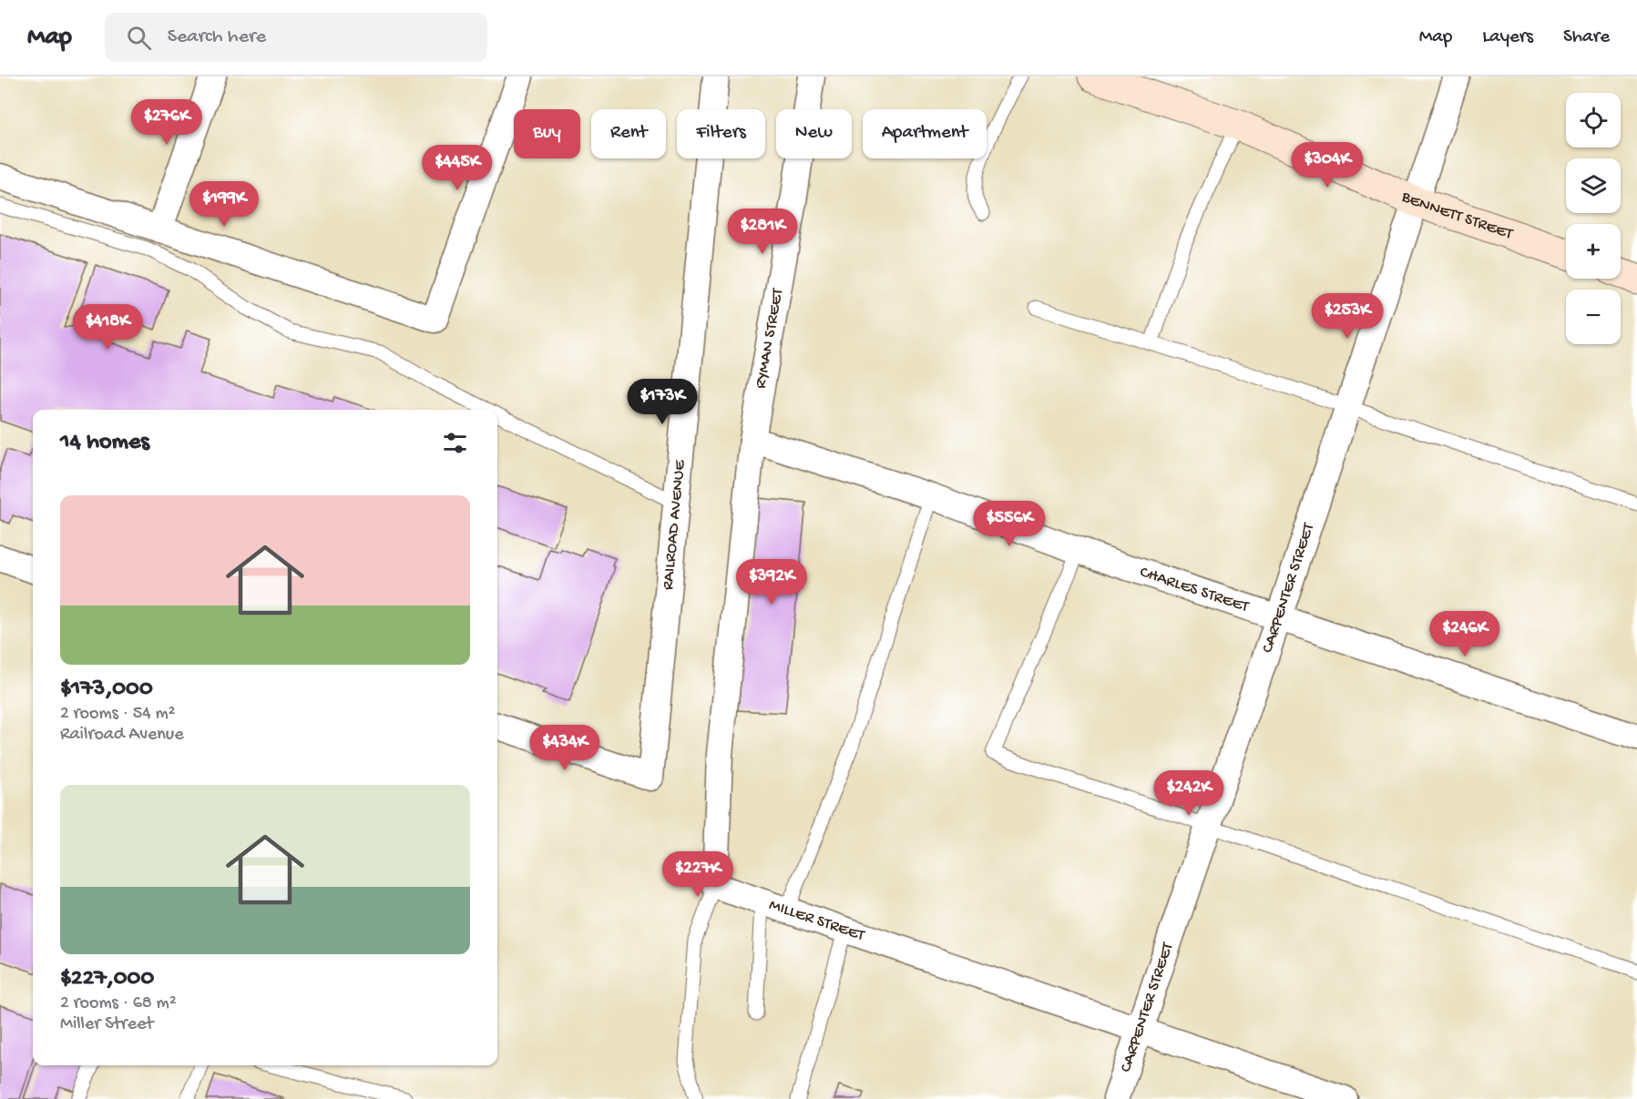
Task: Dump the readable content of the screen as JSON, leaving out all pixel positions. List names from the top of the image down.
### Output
{
  "streets": {
    "street": [
      "BENNETT STREET",
      "RYMAN STREET",
      "RAILROAD AVENUE",
      "CARPENTER STREET",
      "CHARLES STREET",
      "MILLER STREET"
    ]
  },
  "crossings": [
    ["BENNETT STREET", "CARPENTER STREET"],
    ["RYMAN STREET", "CHARLES STREET"],
    ["CARPENTER STREET", "CHARLES STREET"],
    ["CARPENTER STREET", "MILLER STREET"]
  ],
  "page": {
    "header": "Map",
    "search": "Search here",
    "nav": ["Map", "Layers", "Share"],
    "map_buttons": ["+", "−"],
    "price": [
      "$276K",
      "$304K",
      "$445K",
      "$199K",
      "$281K",
      "$253K",
      "$418K",
      "$173K",
      "$556K",
      "$392K",
      "$246K",
      "$434K",
      "$242K",
      "$227K"
    ],
    "chip": [
      "Buy",
      "Rent",
      "Filters",
      "New",
      "Apartment"
    ],
    "heading": "14 homes",
    "list": [
      {
        "name": "$173,000",
        "note": "2 rooms · 54 m² · Railroad Avenue"
      },
      {
        "name": "$227,000",
        "note": "2 rooms · 68 m² · Miller Street"
      }
    ]
  }
}
